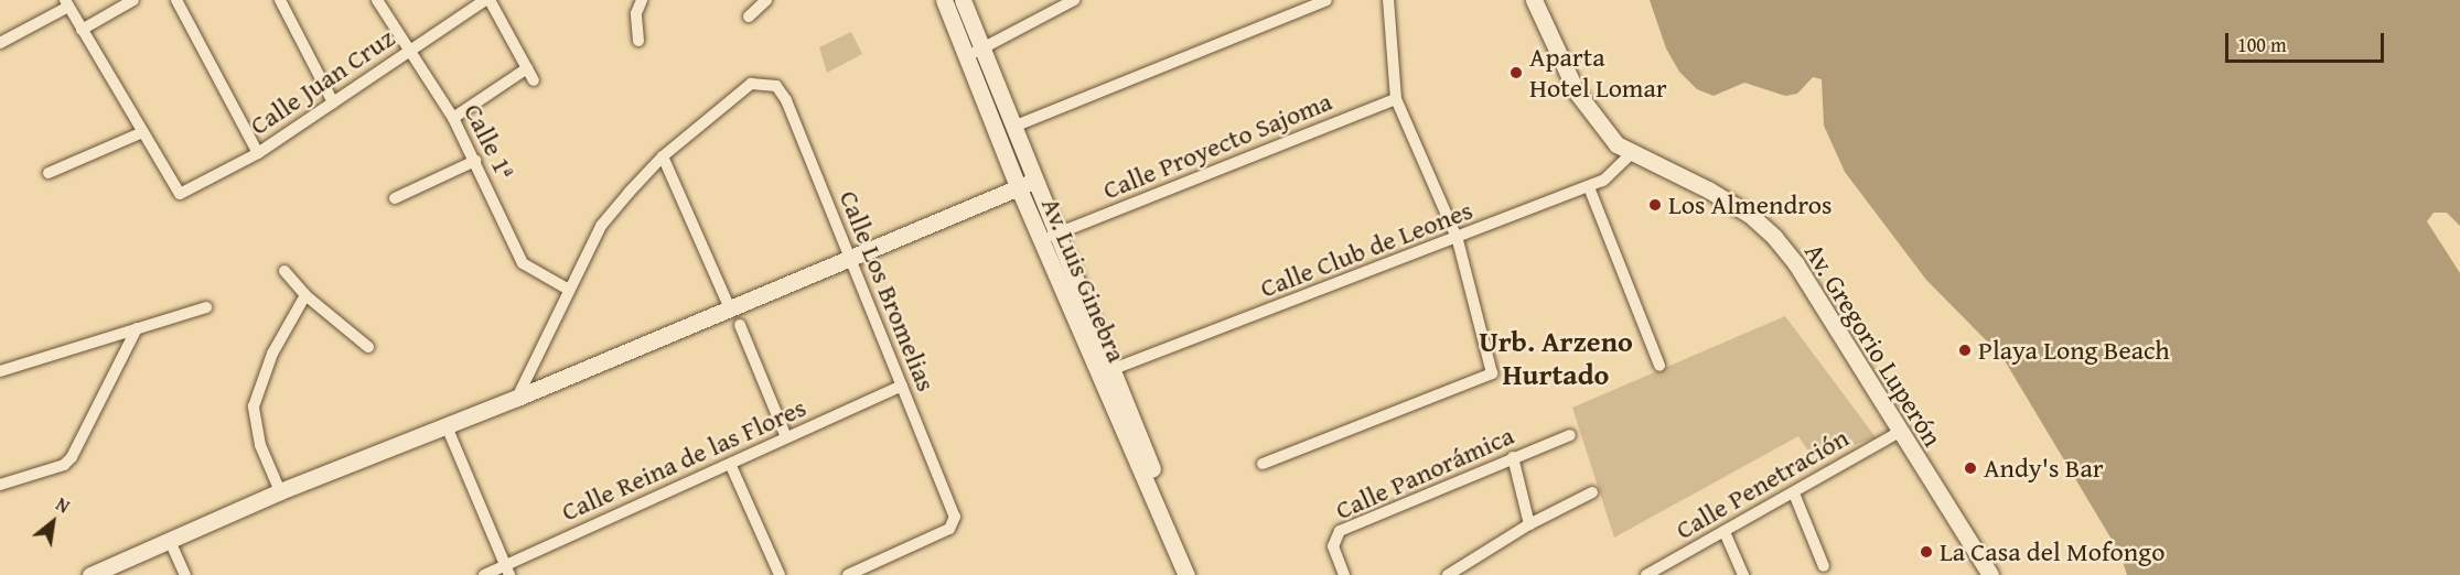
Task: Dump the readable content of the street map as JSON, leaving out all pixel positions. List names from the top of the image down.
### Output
{
  "streets": {
    "street": [
      "Calle Juan Cruz",
      "Calle 1ª",
      "Calle Proyecto Sajoma",
      "Calle Club de Leones",
      "Av. Luis Ginebra",
      "Calle Los Bromelias",
      "Av. Gregorio Luperón",
      "Calle Reina de las Flores",
      "Calle Panorámica",
      "Calle Penetración"
    ]
  },
  "crossings": [
    ["Calle Juan Cruz", "Calle 1ª"],
    ["Calle Proyecto Sajoma", "Av. Luis Ginebra"],
    ["Calle Club de Leones", "Av. Luis Ginebra"],
    ["Calle Club de Leones", "Av. Gregorio Luperón"],
    ["Calle Los Bromelias", "Calle Reina de las Flores"],
    ["Av. Gregorio Luperón", "Calle Penetración"]
  ],
  "districts": ["Urb. Arzeno Hurtado"],
  "places": [
    "Aparta Hotel Lomar",
    "Los Almendros",
    "Playa Long Beach",
    "Andy's Bar",
    "La Casa del Mofongo"
  ],
  "scale_bar": "100 m",
  "north": "top right"
}
